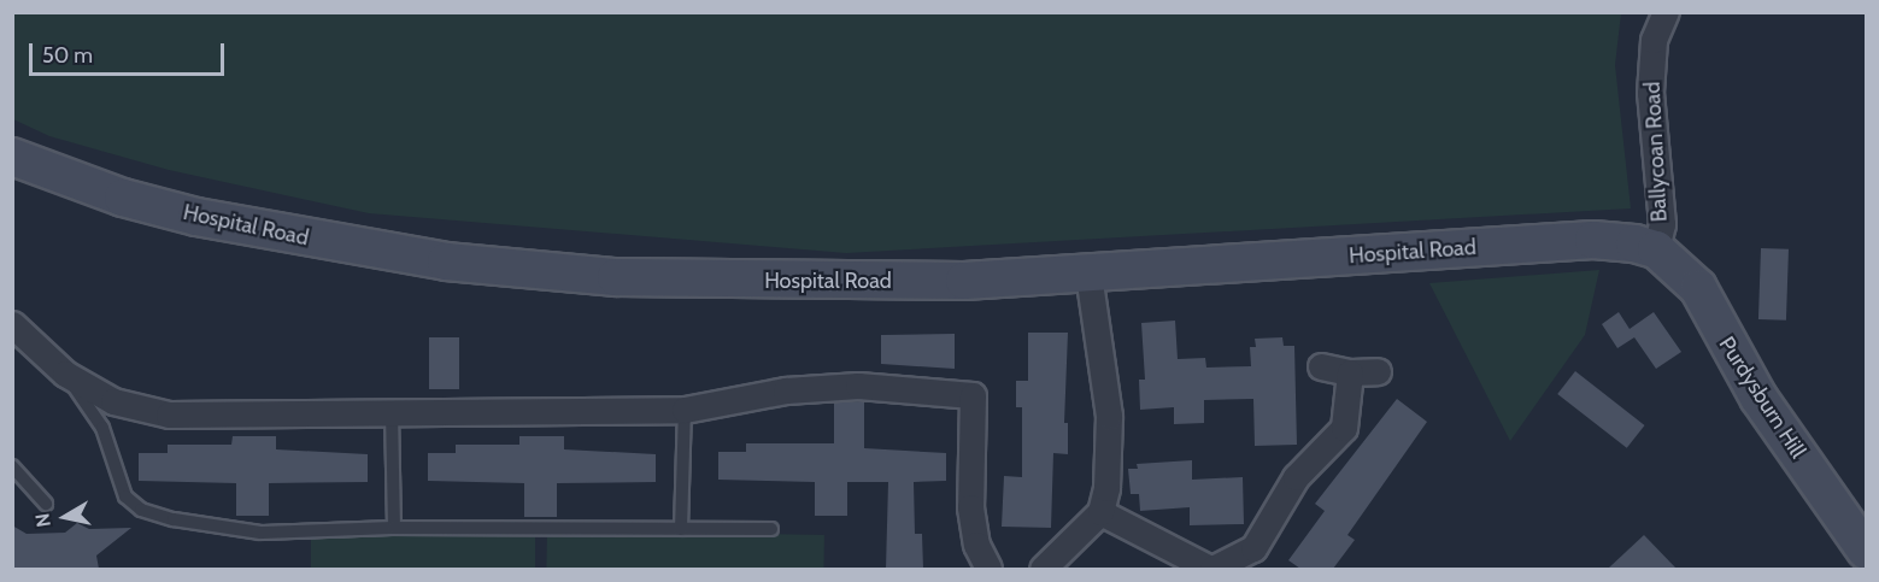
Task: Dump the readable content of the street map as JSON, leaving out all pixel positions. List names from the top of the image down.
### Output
{
  "streets": {
    "main road": ["Hospital Road", "Purdysburn Hill"],
    "street": ["Ballycoan Road"]
  },
  "crossings": [
    ["Ballycoan Road", "Hospital Road"],
    ["Ballycoan Road", "Purdysburn Hill"],
    ["Hospital Road", "Purdysburn Hill"]
  ],
  "scale_bar": "50 m",
  "north": "left"
}
